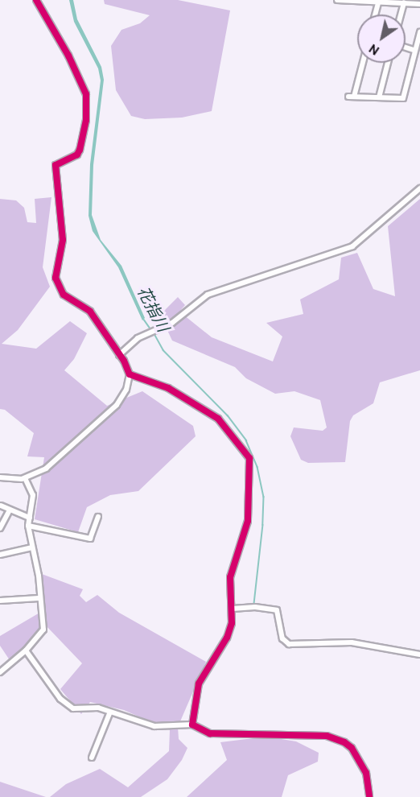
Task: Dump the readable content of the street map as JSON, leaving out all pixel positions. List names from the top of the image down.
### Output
{
  "water": ["花指川"],
  "north": "bottom left"
}
